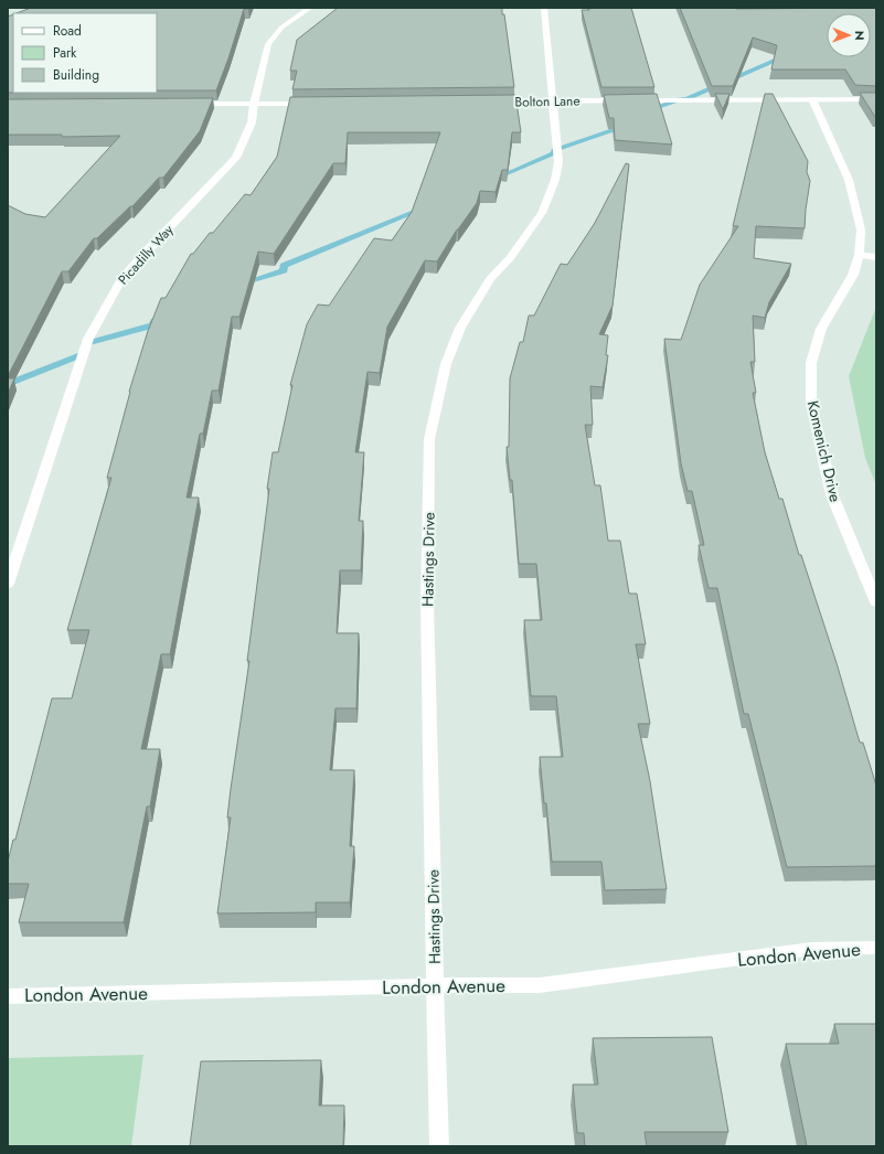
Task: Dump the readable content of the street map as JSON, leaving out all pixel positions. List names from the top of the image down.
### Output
{
  "streets": {
    "street": [
      "Bolton Lane",
      "Picadilly Way",
      "Komenich Drive",
      "Hastings Drive",
      "London Avenue"
    ]
  },
  "crossings": [
    ["Bolton Lane", "Komenich Drive"],
    ["Bolton Lane", "Hastings Drive"],
    ["Hastings Drive", "London Avenue"]
  ],
  "legend": ["Road", "Park", "Building"],
  "north": "right"
}
